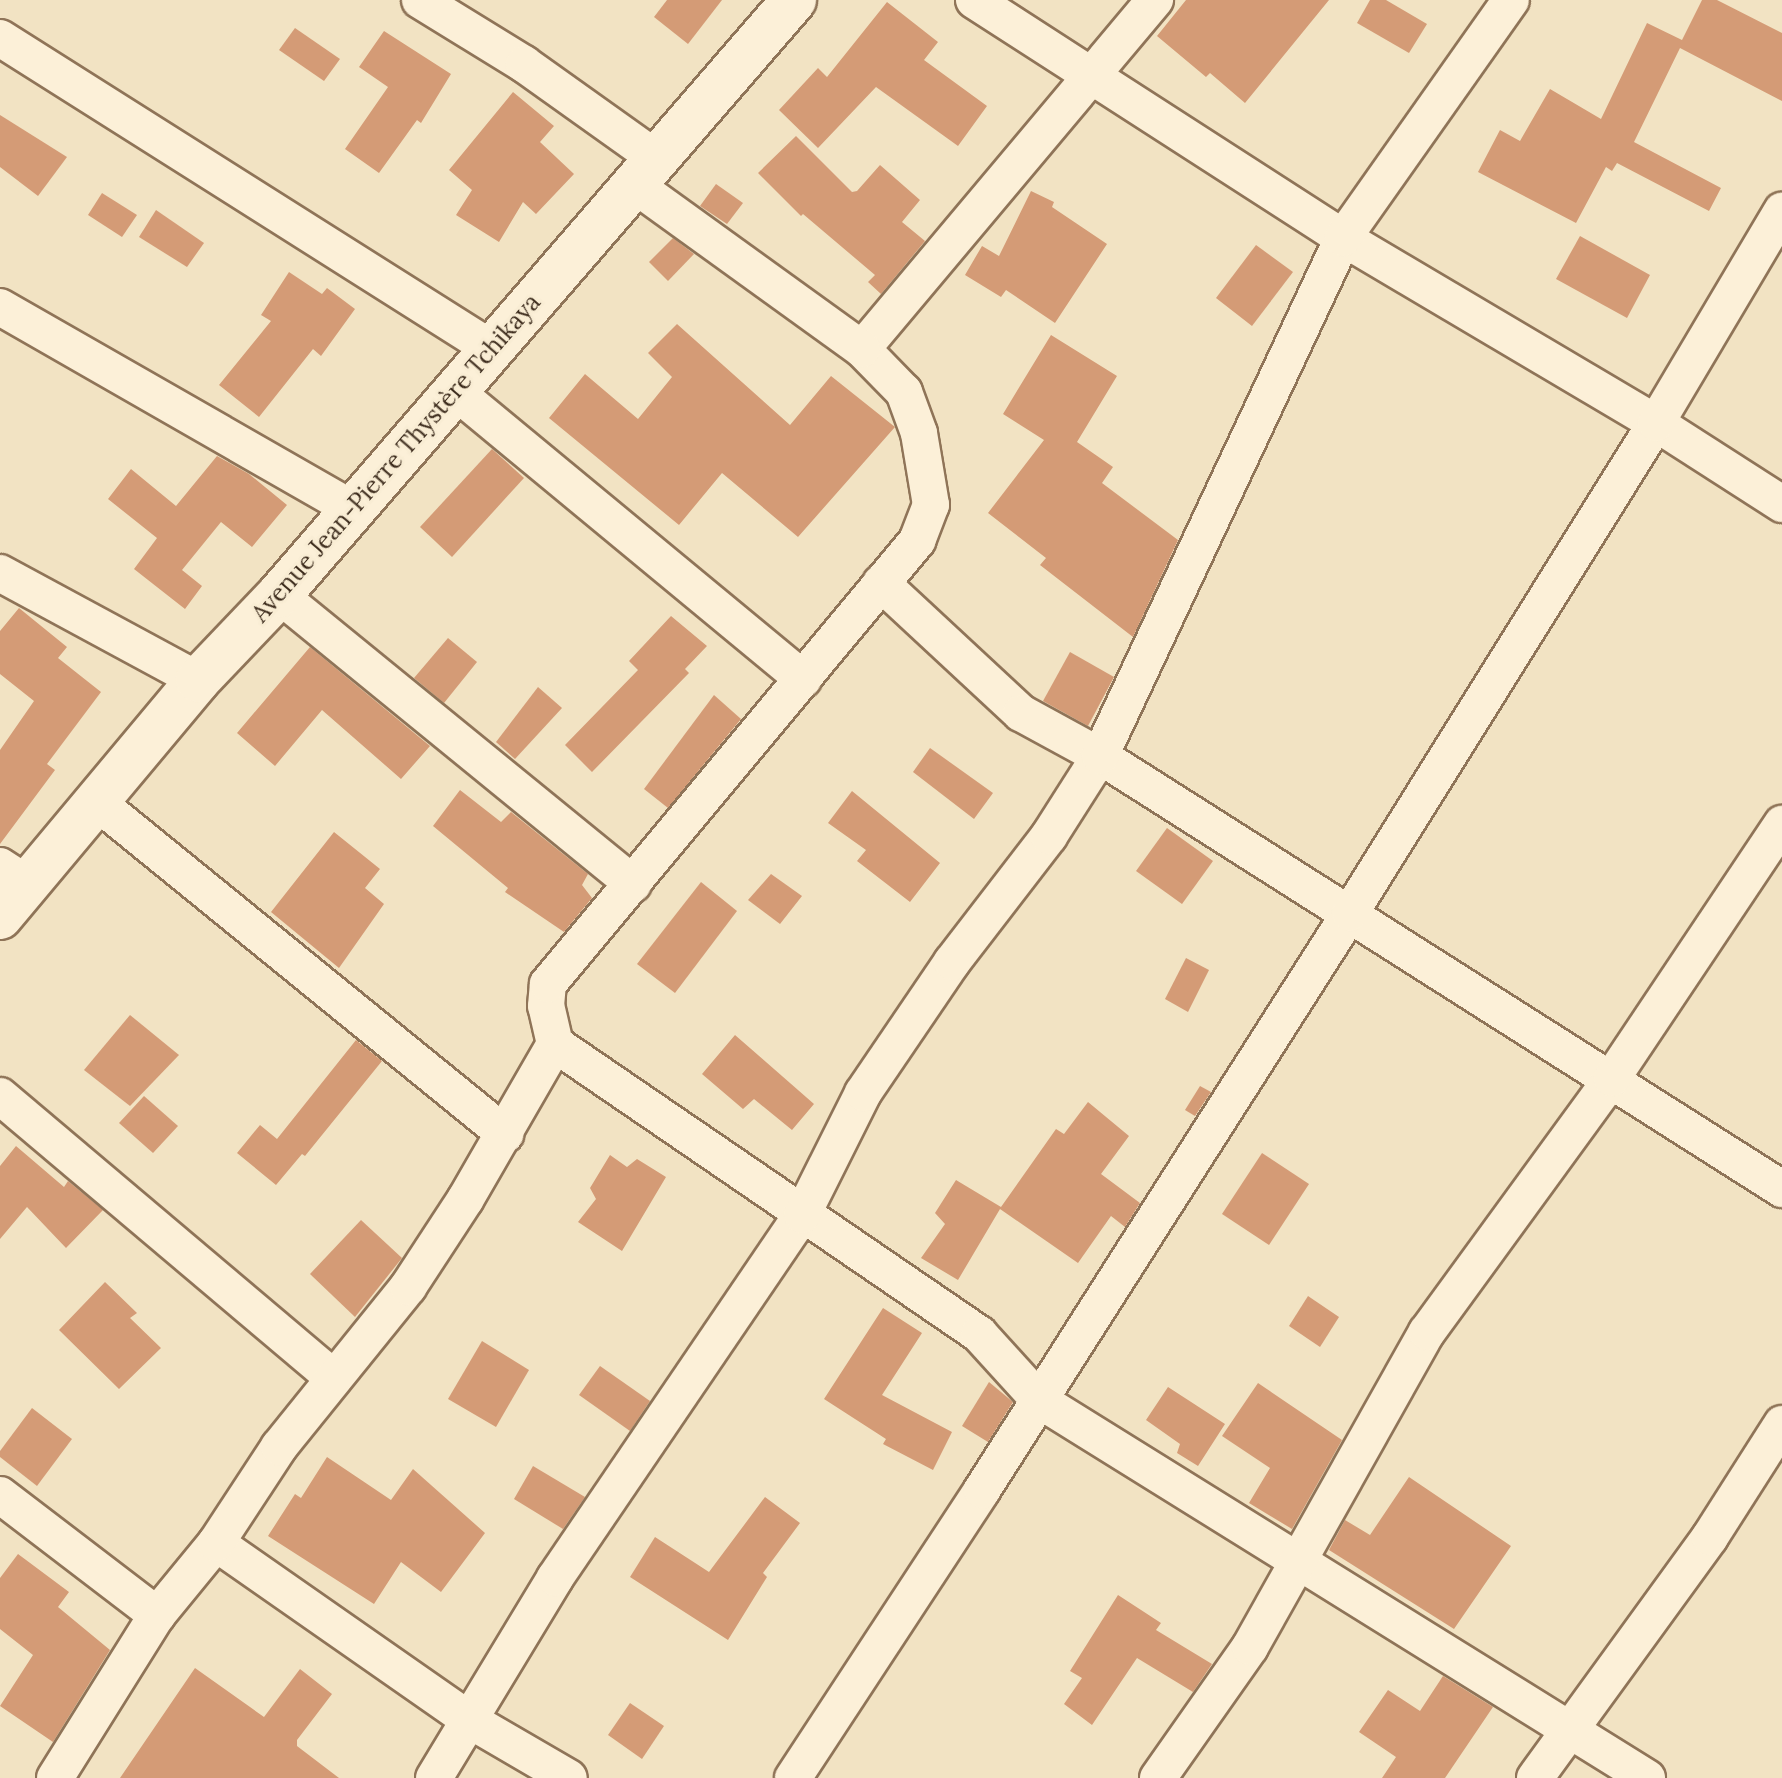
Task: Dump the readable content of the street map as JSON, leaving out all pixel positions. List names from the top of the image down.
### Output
{
  "streets": {
    "street": ["Avenue Jean-Pierre Thystère Tchikaya"]
  }
}
